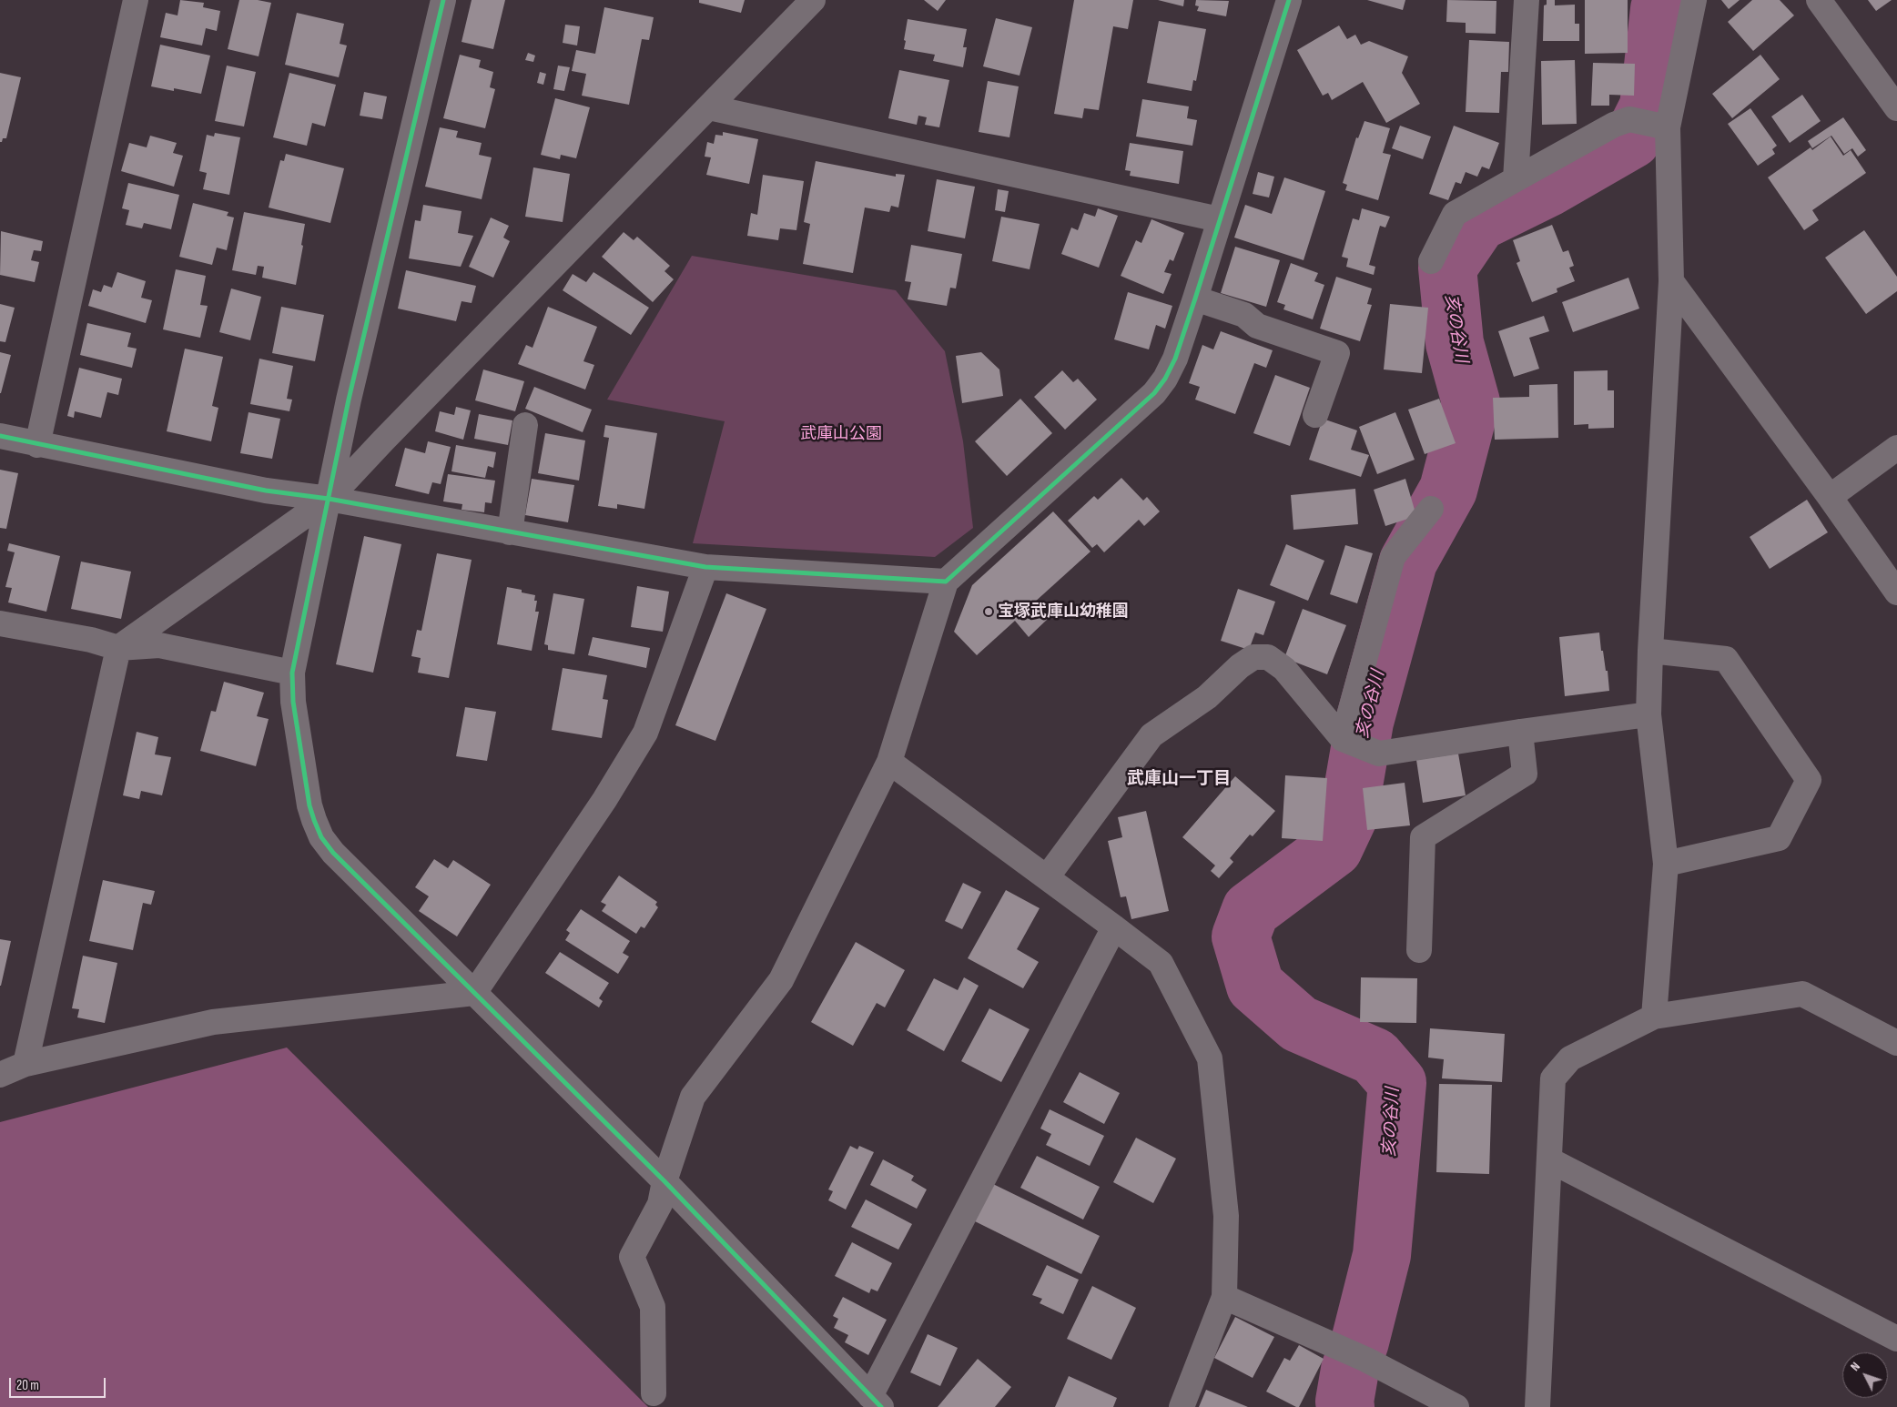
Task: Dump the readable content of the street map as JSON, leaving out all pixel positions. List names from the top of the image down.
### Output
{
  "districts": ["武庫山一丁目"],
  "water": ["亥の谷川"],
  "parks": ["武庫山公園"],
  "places": ["宝塚武庫山幼稚園"],
  "scale_bar": "20 m",
  "north": "top left"
}
